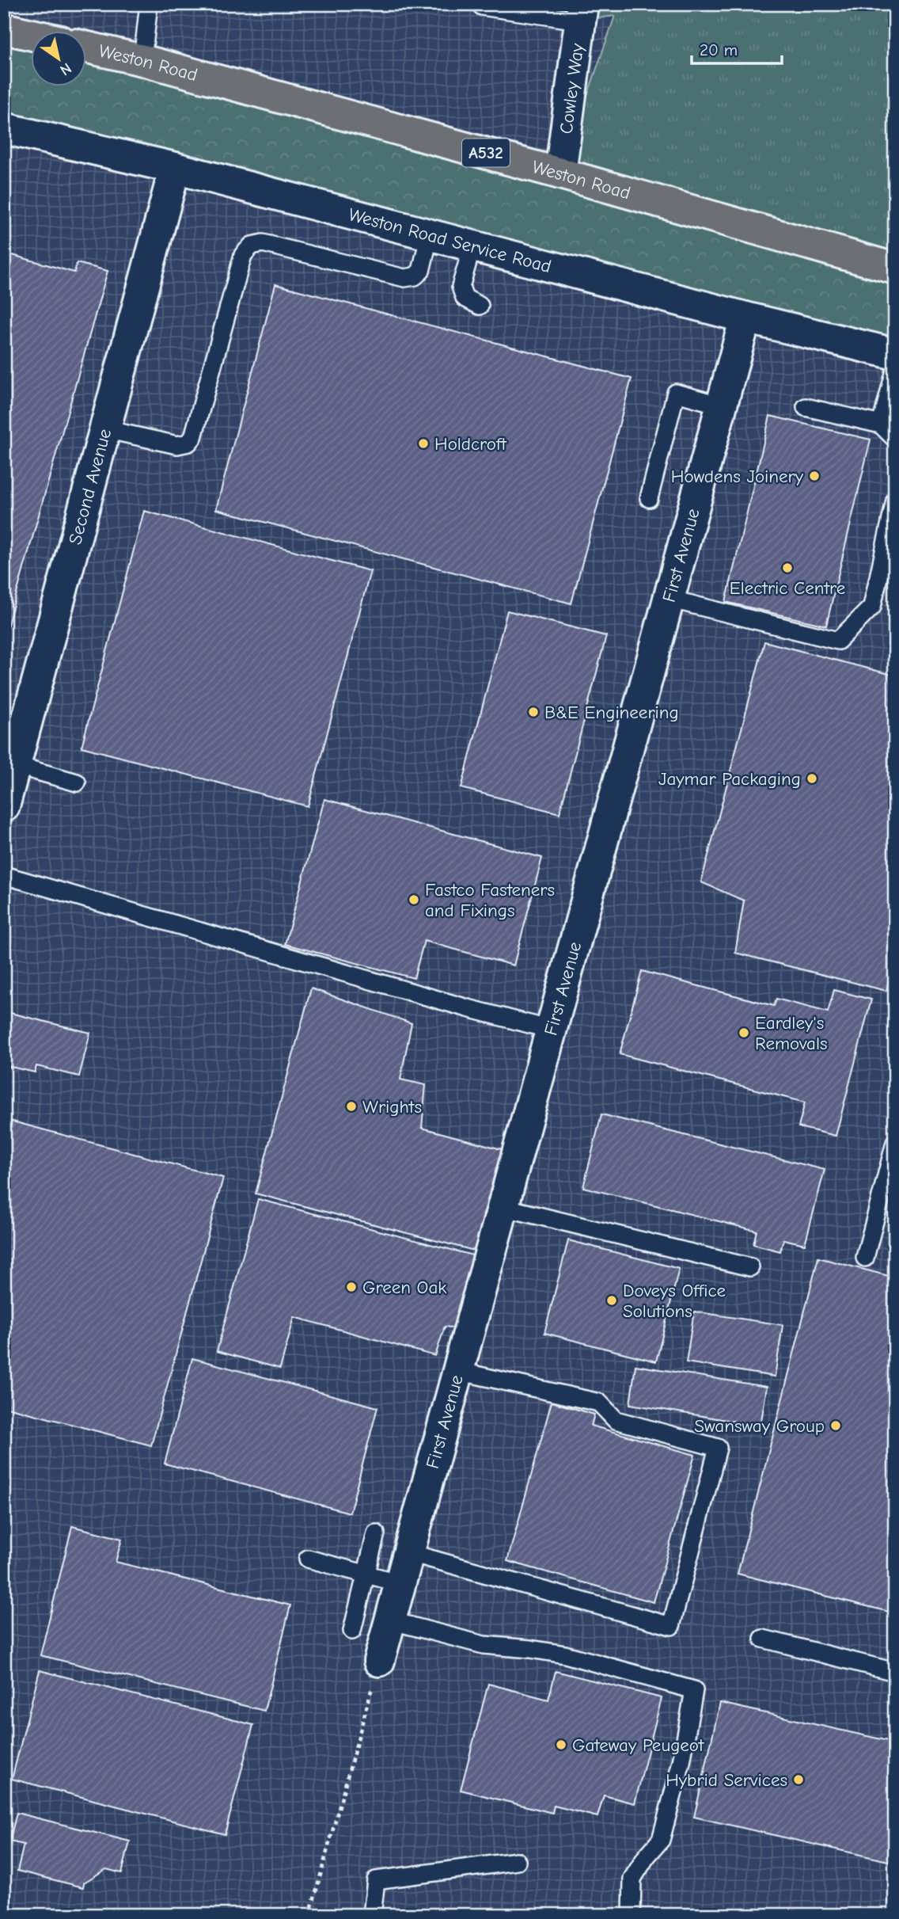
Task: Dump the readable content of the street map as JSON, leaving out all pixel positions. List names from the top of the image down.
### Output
{
  "streets": {
    "main road": ["Weston Road", "A532"],
    "street": [
      "Cowley Way",
      "Weston Road Service Road",
      "Second Avenue",
      "First Avenue"
    ]
  },
  "crossings": [
    ["Weston Road", "Cowley Way"],
    ["Weston Road Service Road", "Second Avenue"],
    ["Weston Road Service Road", "First Avenue"]
  ],
  "places": [
    "Holdcroft",
    "Howdens Joinery",
    "Electric Centre",
    "B&E Engineering",
    "Jaymar Packaging",
    "Fastco Fasteners and Fixings",
    "Eardley's Removals",
    "Wrights",
    "Green Oak",
    "Doveys Office Solutions",
    "Swansway Group",
    "Gateway Peugeot",
    "Hybrid Services"
  ],
  "scale_bar": "20 m",
  "north": "bottom right"
}
